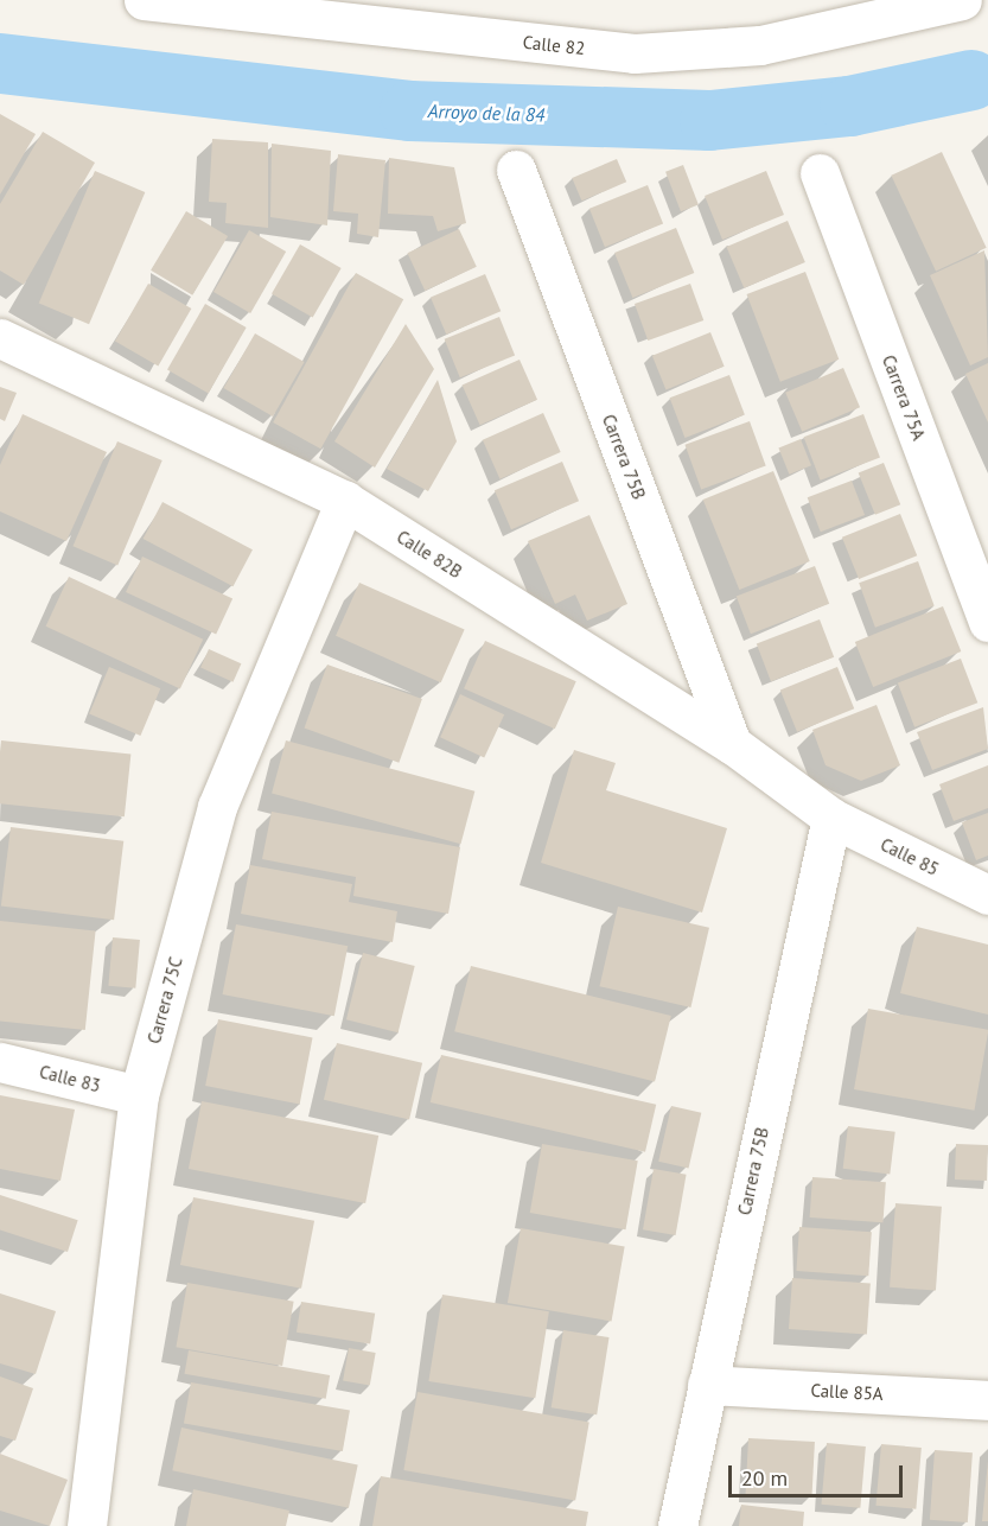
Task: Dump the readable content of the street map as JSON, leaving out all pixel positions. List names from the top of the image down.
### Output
{
  "streets": {
    "street": [
      "Calle 82",
      "Carrera 75A",
      "Carrera 75B",
      "Calle 82B",
      "Calle 85",
      "Carrera 75C",
      "Calle 83",
      "Calle 85A"
    ]
  },
  "crossings": [
    ["Carrera 75B", "Calle 82B"],
    ["Carrera 75B", "Calle 85"],
    ["Carrera 75B", "Calle 85A"],
    ["Calle 82B", "Calle 85"],
    ["Calle 82B", "Carrera 75C"],
    ["Carrera 75C", "Calle 83"]
  ],
  "water": ["Arroyo de la 84"],
  "scale_bar": "20 m"
}
